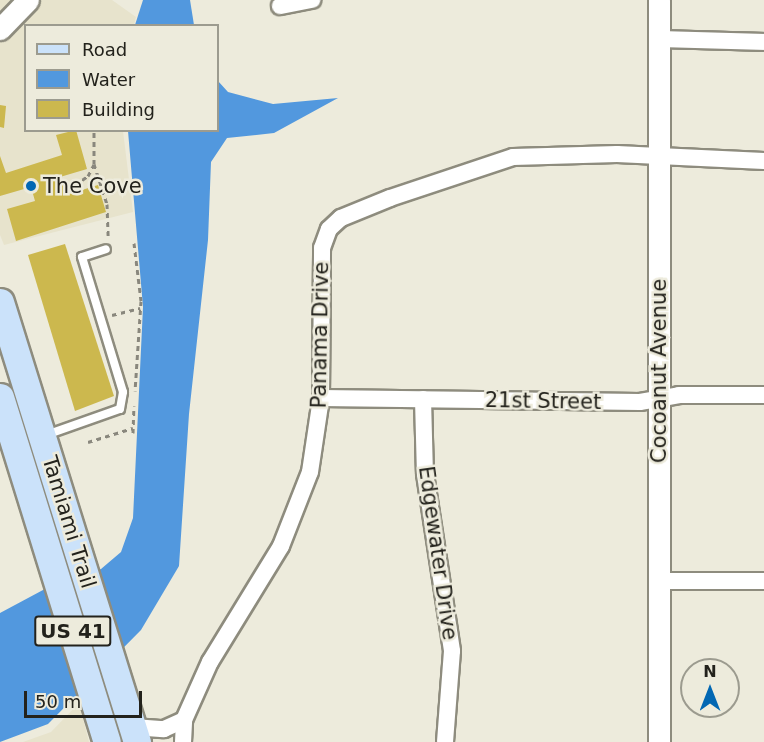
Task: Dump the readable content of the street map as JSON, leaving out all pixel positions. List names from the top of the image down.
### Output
{
  "streets": {
    "main road": ["Tamiami Trail", "US 41"],
    "street": [
      "Panama Drive",
      "Cocoanut Avenue",
      "21st Street",
      "Edgewater Drive"
    ]
  },
  "crossings": [
    ["Panama Drive", "Cocoanut Avenue"],
    ["Panama Drive", "21st Street"],
    ["Cocoanut Avenue", "21st Street"],
    ["21st Street", "Edgewater Drive"]
  ],
  "places": ["The Cove"],
  "legend": ["Road", "Water", "Building"],
  "scale_bar": "50 m",
  "north": "top"
}
